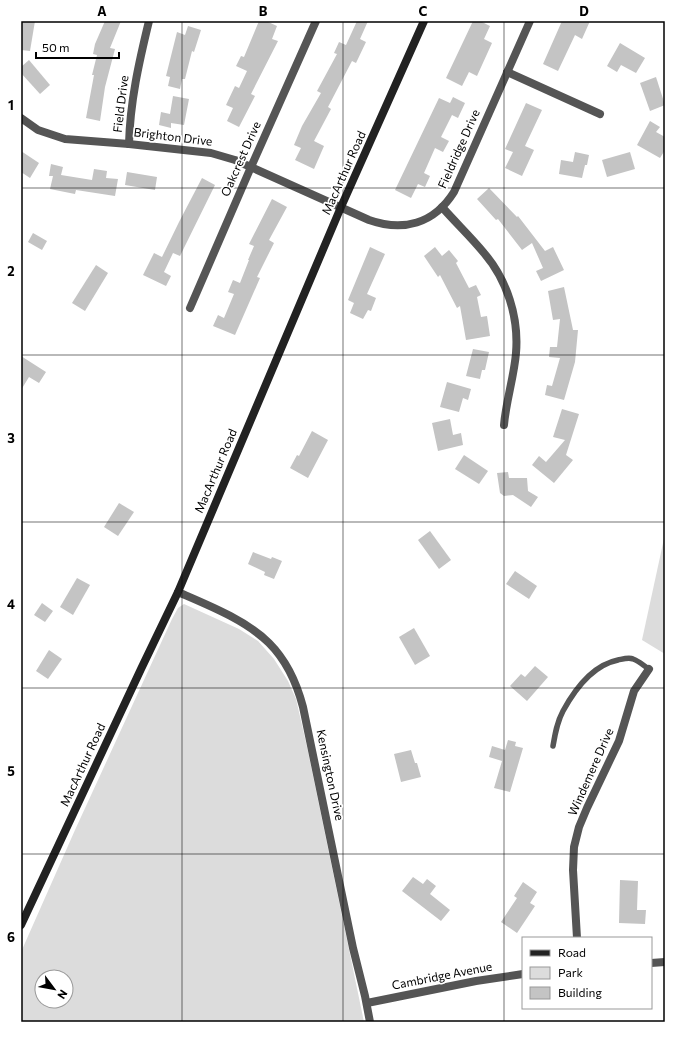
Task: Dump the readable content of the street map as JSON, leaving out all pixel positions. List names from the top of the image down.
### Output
{
  "streets": {
    "street": [
      "Field Drive",
      "Brighton Drive",
      "Fieldridge Drive",
      "Oakcrest Drive",
      "MacArthur Road",
      "Windemere Drive",
      "Kensington Drive",
      "Cambridge Avenue"
    ]
  },
  "crossings": [
    ["Field Drive", "Brighton Drive"],
    ["Brighton Drive", "Fieldridge Drive"],
    ["Brighton Drive", "Oakcrest Drive"],
    ["Brighton Drive", "MacArthur Road"],
    ["Fieldridge Drive", "MacArthur Road"],
    ["MacArthur Road", "Kensington Drive"],
    ["Kensington Drive", "Cambridge Avenue"]
  ],
  "legend": ["Road", "Park", "Building"],
  "scale_bar": "50 m",
  "north": "bottom right",
  "grid": {
    "columns": [
      "A",
      "B",
      "C",
      "D"
    ],
    "rows": [
      "1",
      "2",
      "3",
      "4",
      "5",
      "6"
    ]
  }
}
